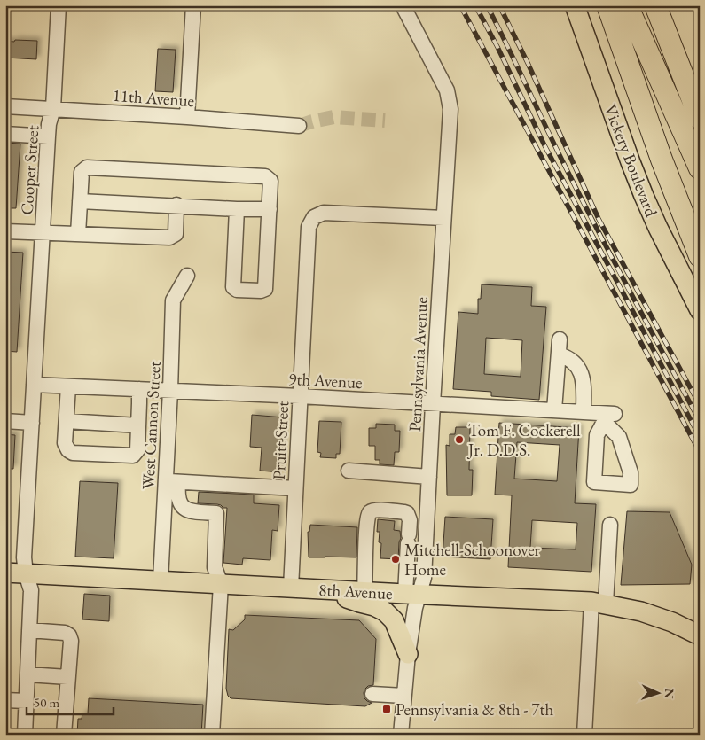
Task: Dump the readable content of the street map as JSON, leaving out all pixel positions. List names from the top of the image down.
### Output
{
  "streets": {
    "main road": ["Vickery Boulevard", "8th Avenue"],
    "street": [
      "11th Avenue",
      "Cooper Street",
      "Pennsylvania Avenue",
      "9th Avenue",
      "West Cannon Street",
      "Pruitt Street"
    ]
  },
  "crossings": [
    ["11th Avenue", "Cooper Street"],
    ["Cooper Street", "9th Avenue"],
    ["Cooper Street", "8th Avenue"],
    ["Pennsylvania Avenue", "9th Avenue"],
    ["Pennsylvania Avenue", "Pruitt Street"],
    ["Pennsylvania Avenue", "8th Avenue"],
    ["9th Avenue", "West Cannon Street"],
    ["9th Avenue", "Pruitt Street"],
    ["West Cannon Street", "8th Avenue"],
    ["Pruitt Street", "8th Avenue"]
  ],
  "places": {
    "other": ["Tom F. Cockerell Jr. D.D.S.", "Mitchell-Schoonover Home"],
    "transit": ["Pennsylvania & 8th - 7th"]
  },
  "scale_bar": "50 m",
  "north": "right"
}
